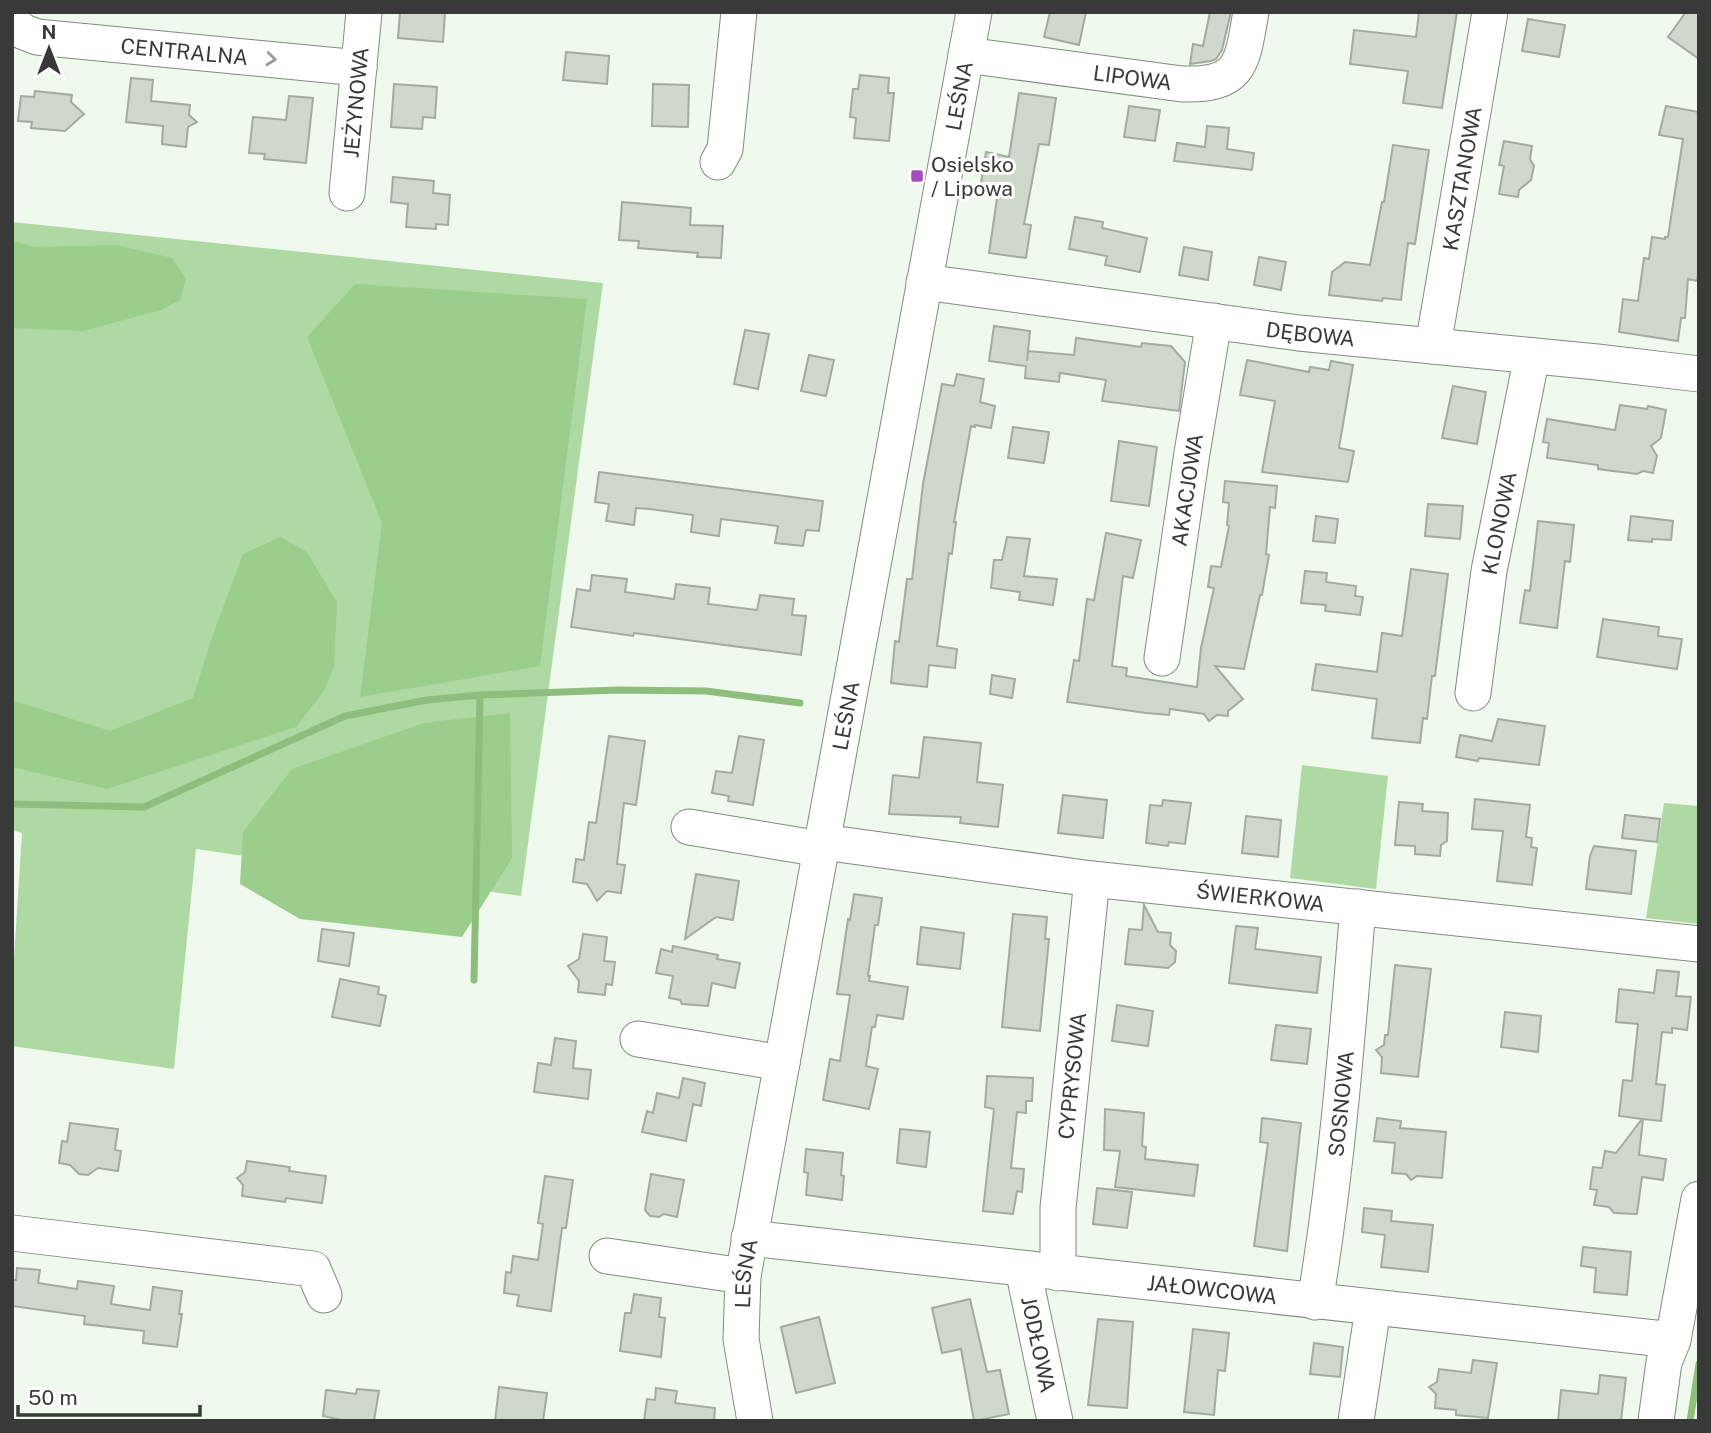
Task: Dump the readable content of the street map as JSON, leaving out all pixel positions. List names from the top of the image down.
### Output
{
  "streets": {
    "street": [
      "CENTRALNA",
      "LIPOWA",
      "LEŚNA",
      "JEŻYNOWA",
      "KASZTANOWA",
      "DĘBOWA",
      "AKACJOWA",
      "KLONOWA",
      "ŚWIERKOWA",
      "CYPRYSOWA",
      "SOSNOWA",
      "JAŁOWCOWA",
      "JODŁOWA"
    ]
  },
  "crossings": [
    ["CENTRALNA", "JEŻYNOWA"],
    ["LIPOWA", "LEŚNA"],
    ["LEŚNA", "DĘBOWA"],
    ["LEŚNA", "ŚWIERKOWA"],
    ["LEŚNA", "JAŁOWCOWA"],
    ["KASZTANOWA", "DĘBOWA"],
    ["DĘBOWA", "AKACJOWA"],
    ["DĘBOWA", "KLONOWA"],
    ["ŚWIERKOWA", "CYPRYSOWA"],
    ["ŚWIERKOWA", "SOSNOWA"],
    ["CYPRYSOWA", "JAŁOWCOWA"],
    ["SOSNOWA", "JAŁOWCOWA"],
    ["JAŁOWCOWA", "JODŁOWA"]
  ],
  "one_way": ["CENTRALNA"],
  "places": {
    "transit": ["Osielsko / Lipowa"]
  },
  "scale_bar": "50 m",
  "north": "top"
}
